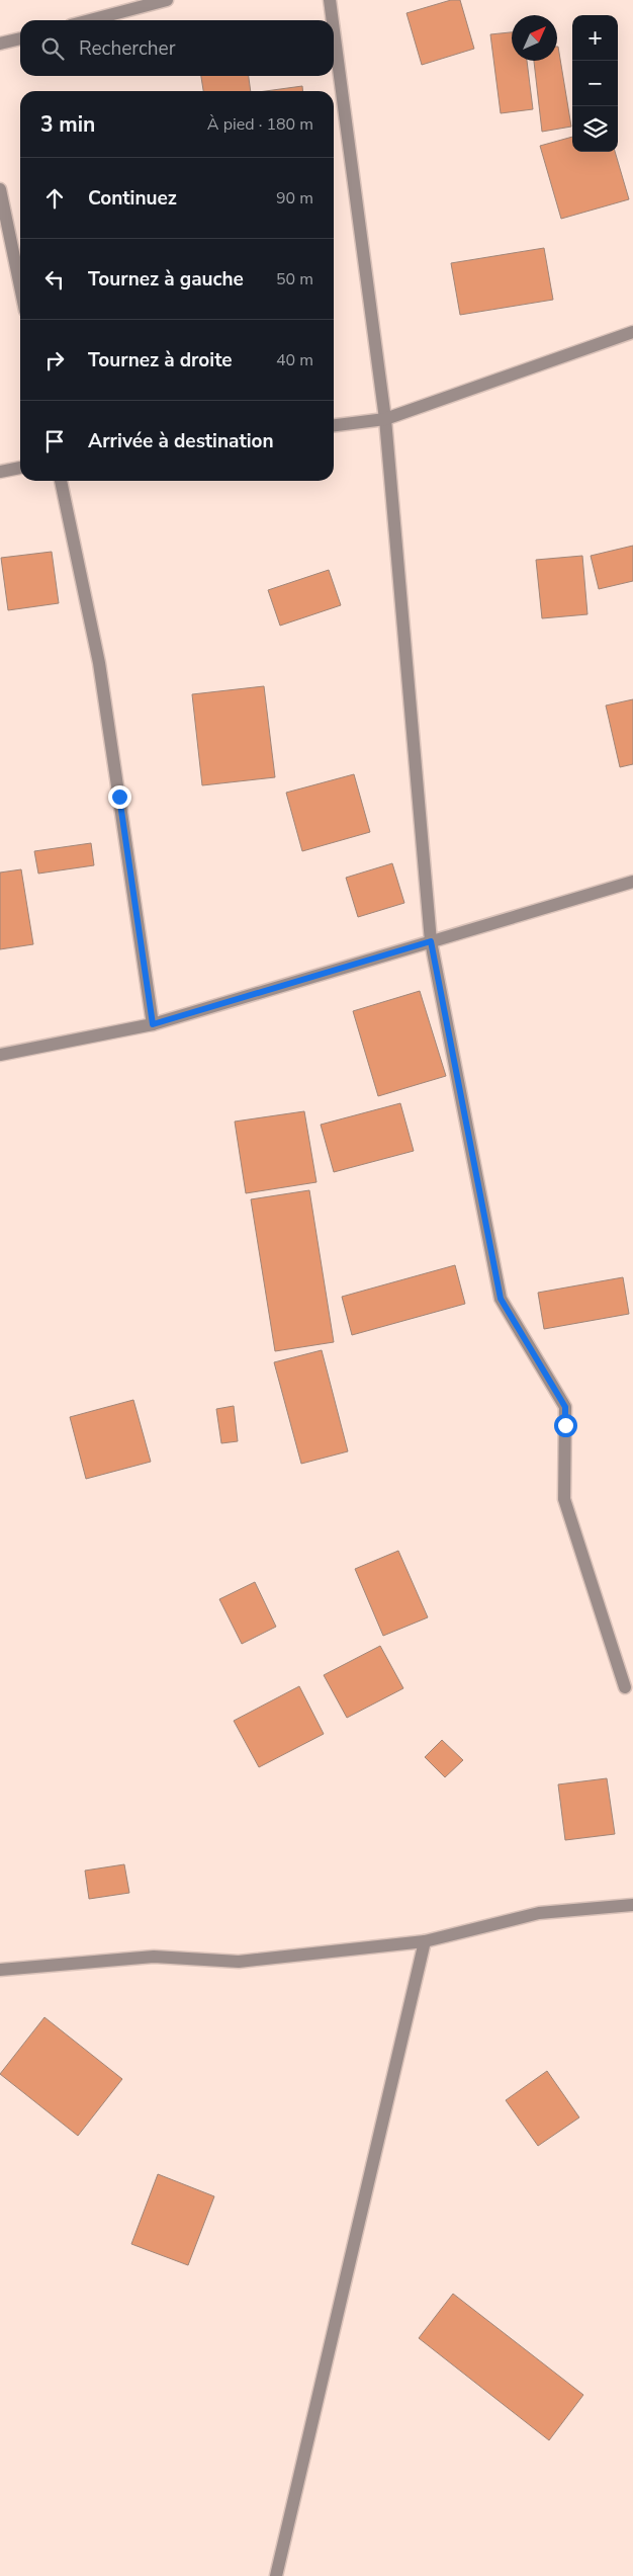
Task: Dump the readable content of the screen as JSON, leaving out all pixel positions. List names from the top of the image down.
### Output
{
  "north": "top right",
  "page": {
    "map_buttons": ["+", "−"],
    "search": "Rechercher",
    "heading": ["3 min", "À pied · 180 m"],
    "list": [
      ["Continuez", "90 m"],
      ["Tournez à gauche", "50 m"],
      ["Tournez à droite", "40 m"],
      "Arrivée à destination"
    ]
  }
}
